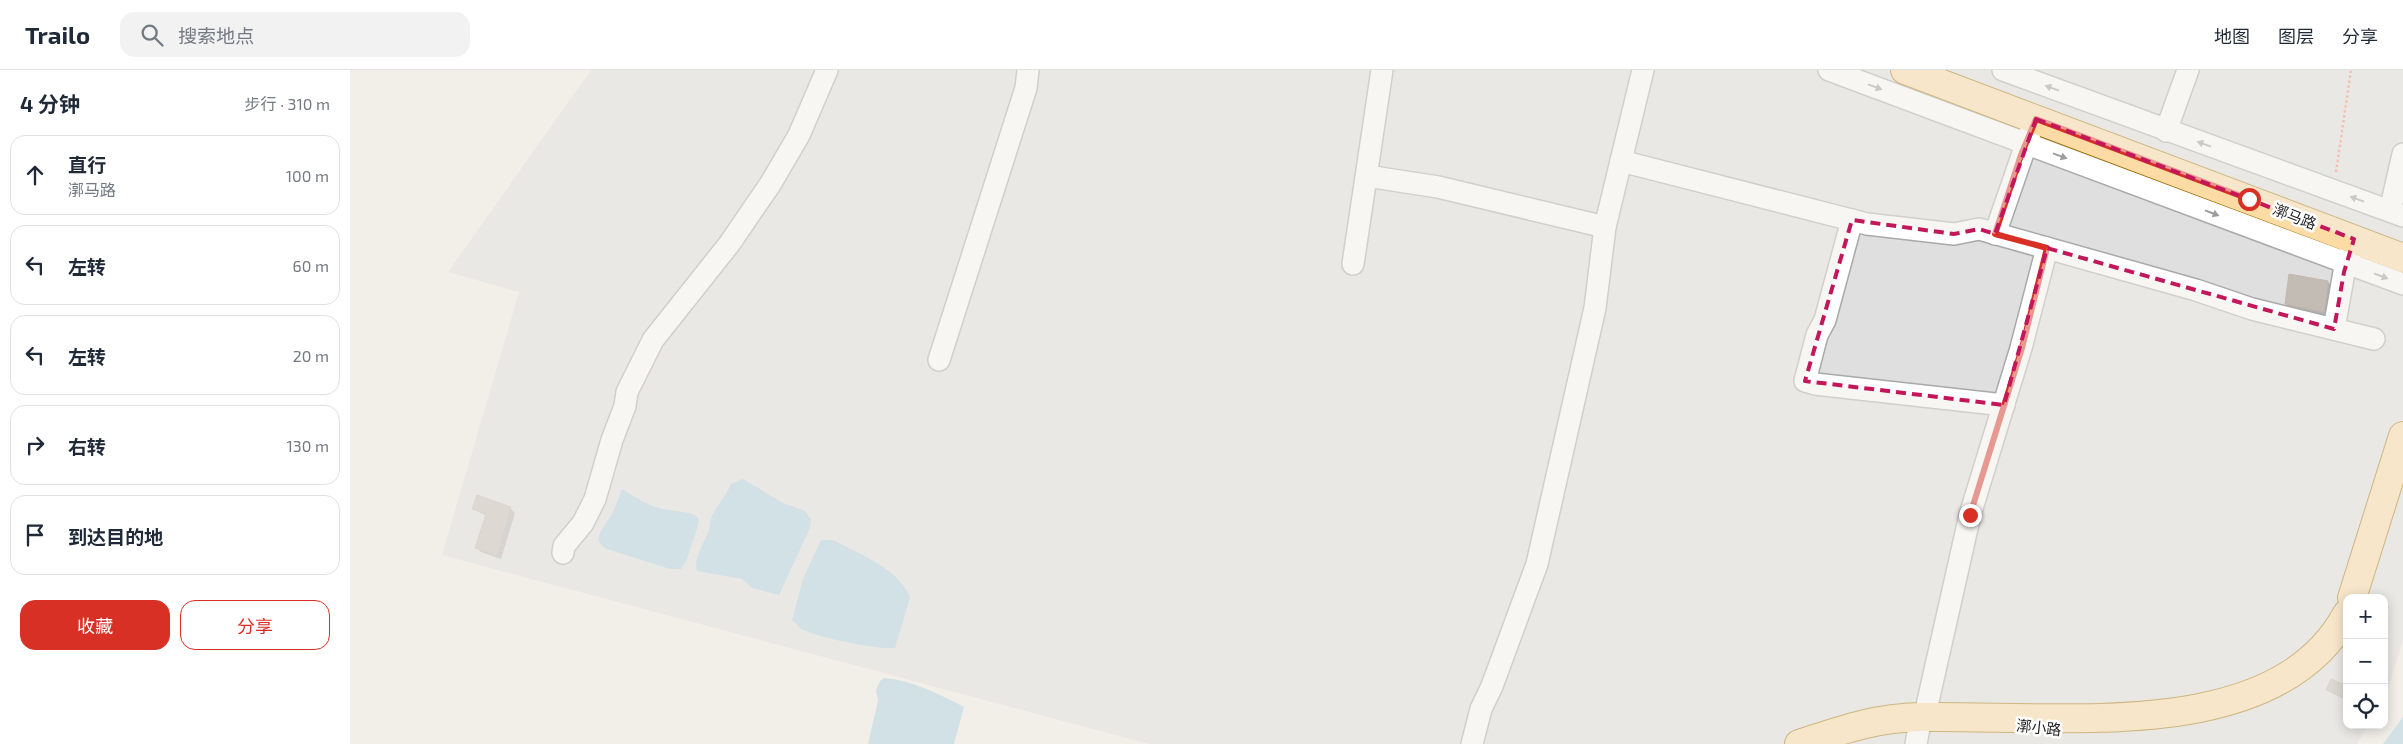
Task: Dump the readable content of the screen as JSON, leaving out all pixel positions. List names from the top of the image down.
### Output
{
  "streets": {
    "main road": ["漷马路", "漷小路"]
  },
  "page": {
    "header": "Trailo",
    "search": "搜索地点",
    "nav": ["地图", "图层", "分享"],
    "heading": ["4 分钟", "步行 · 310 m"],
    "list": [
      ["直行", "漷马路", "100 m"],
      ["左转", "60 m"],
      ["左转", "20 m"],
      ["右转", "130 m"],
      "到达目的地"
    ],
    "buttons": ["收藏", "分享"],
    "map_buttons": ["+", "−"]
  }
}
